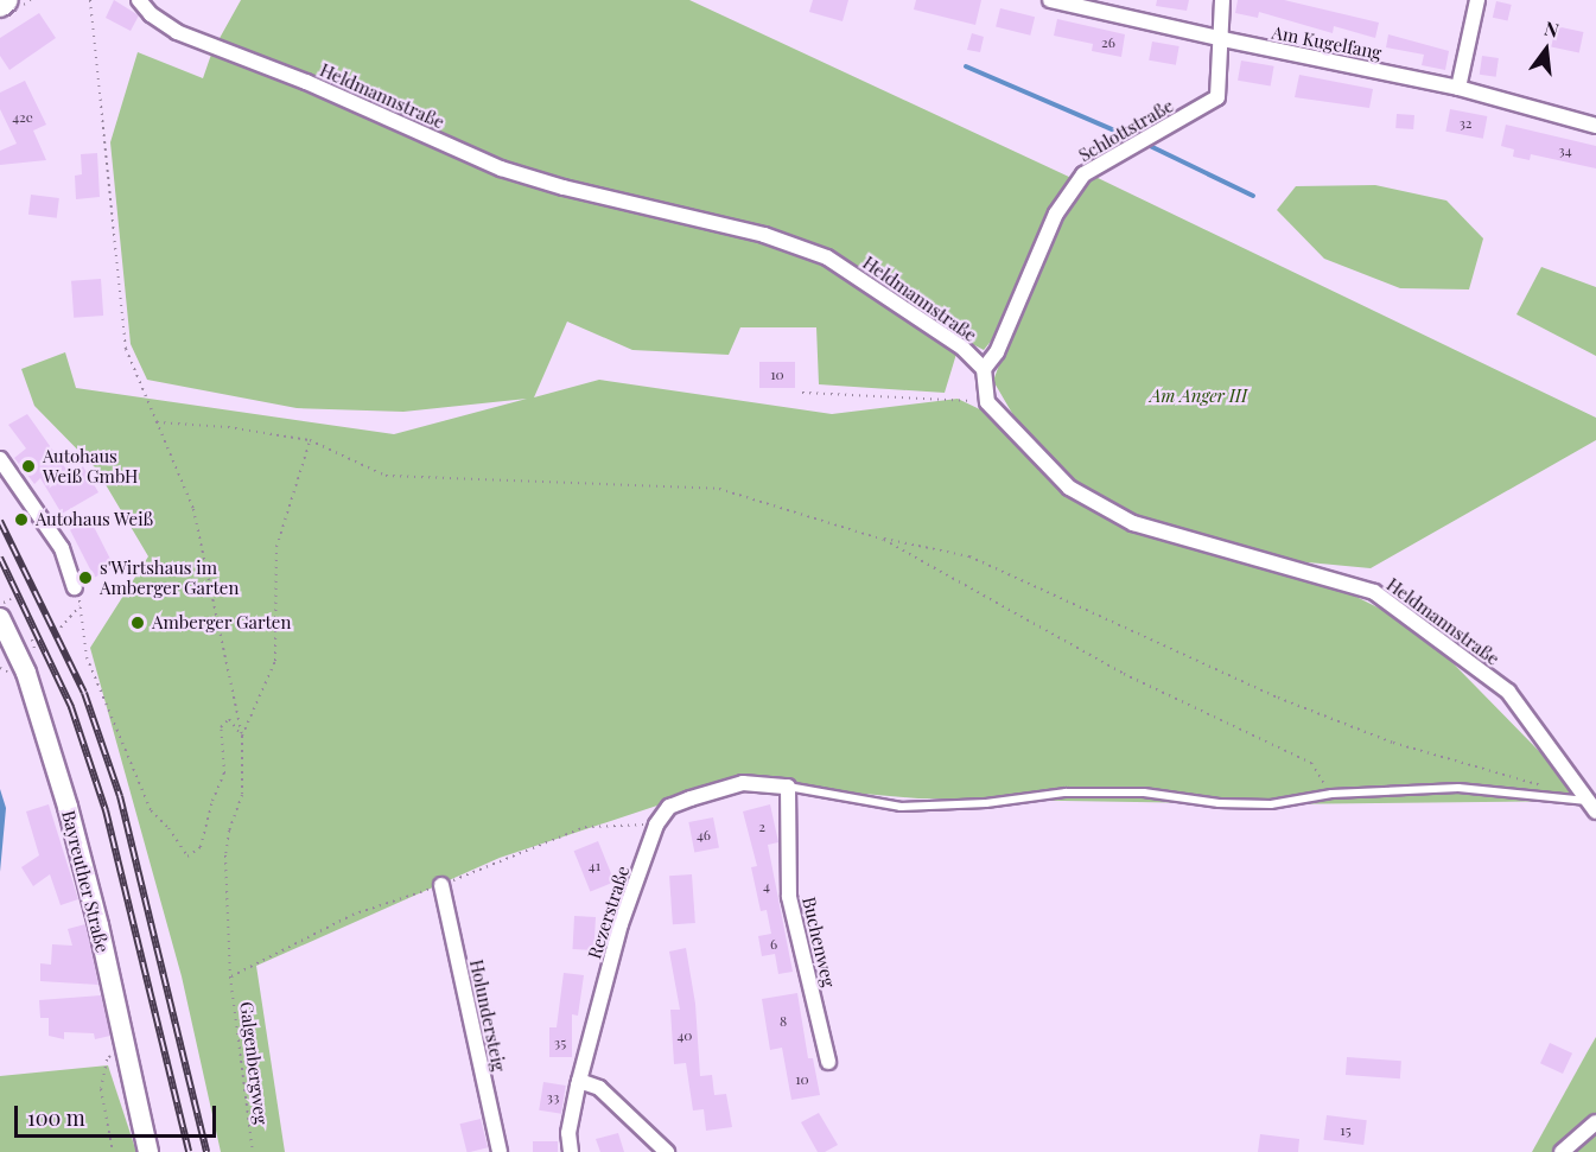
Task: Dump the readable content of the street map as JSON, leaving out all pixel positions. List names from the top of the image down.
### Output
{
  "streets": {
    "street": [
      "Am Kugelfang",
      "Heldmannstraße",
      "Schlottstraße",
      "Bayreuther Straße",
      "Rezerstraße",
      "Buchenweg",
      "Holundersteig"
    ],
    "path": ["Galgenbergweg"]
  },
  "crossings": [
    ["Am Kugelfang", "Schlottstraße"],
    ["Heldmannstraße", "Schlottstraße"],
    ["Rezerstraße", "Buchenweg"]
  ],
  "parks": ["Am Anger III"],
  "places": [
    "Autohaus Weiß GmbH",
    "Autohaus Weiß",
    "s'Wirtshaus im Amberger Garten",
    "Amberger Garten"
  ],
  "house_numbers": [
    "26",
    "42e",
    "32",
    "34",
    "10",
    "2",
    "46",
    "41",
    "4",
    "6",
    "8",
    "40",
    "35",
    "10",
    "33",
    "15"
  ],
  "scale_bar": "100 m",
  "north": "top"
}
